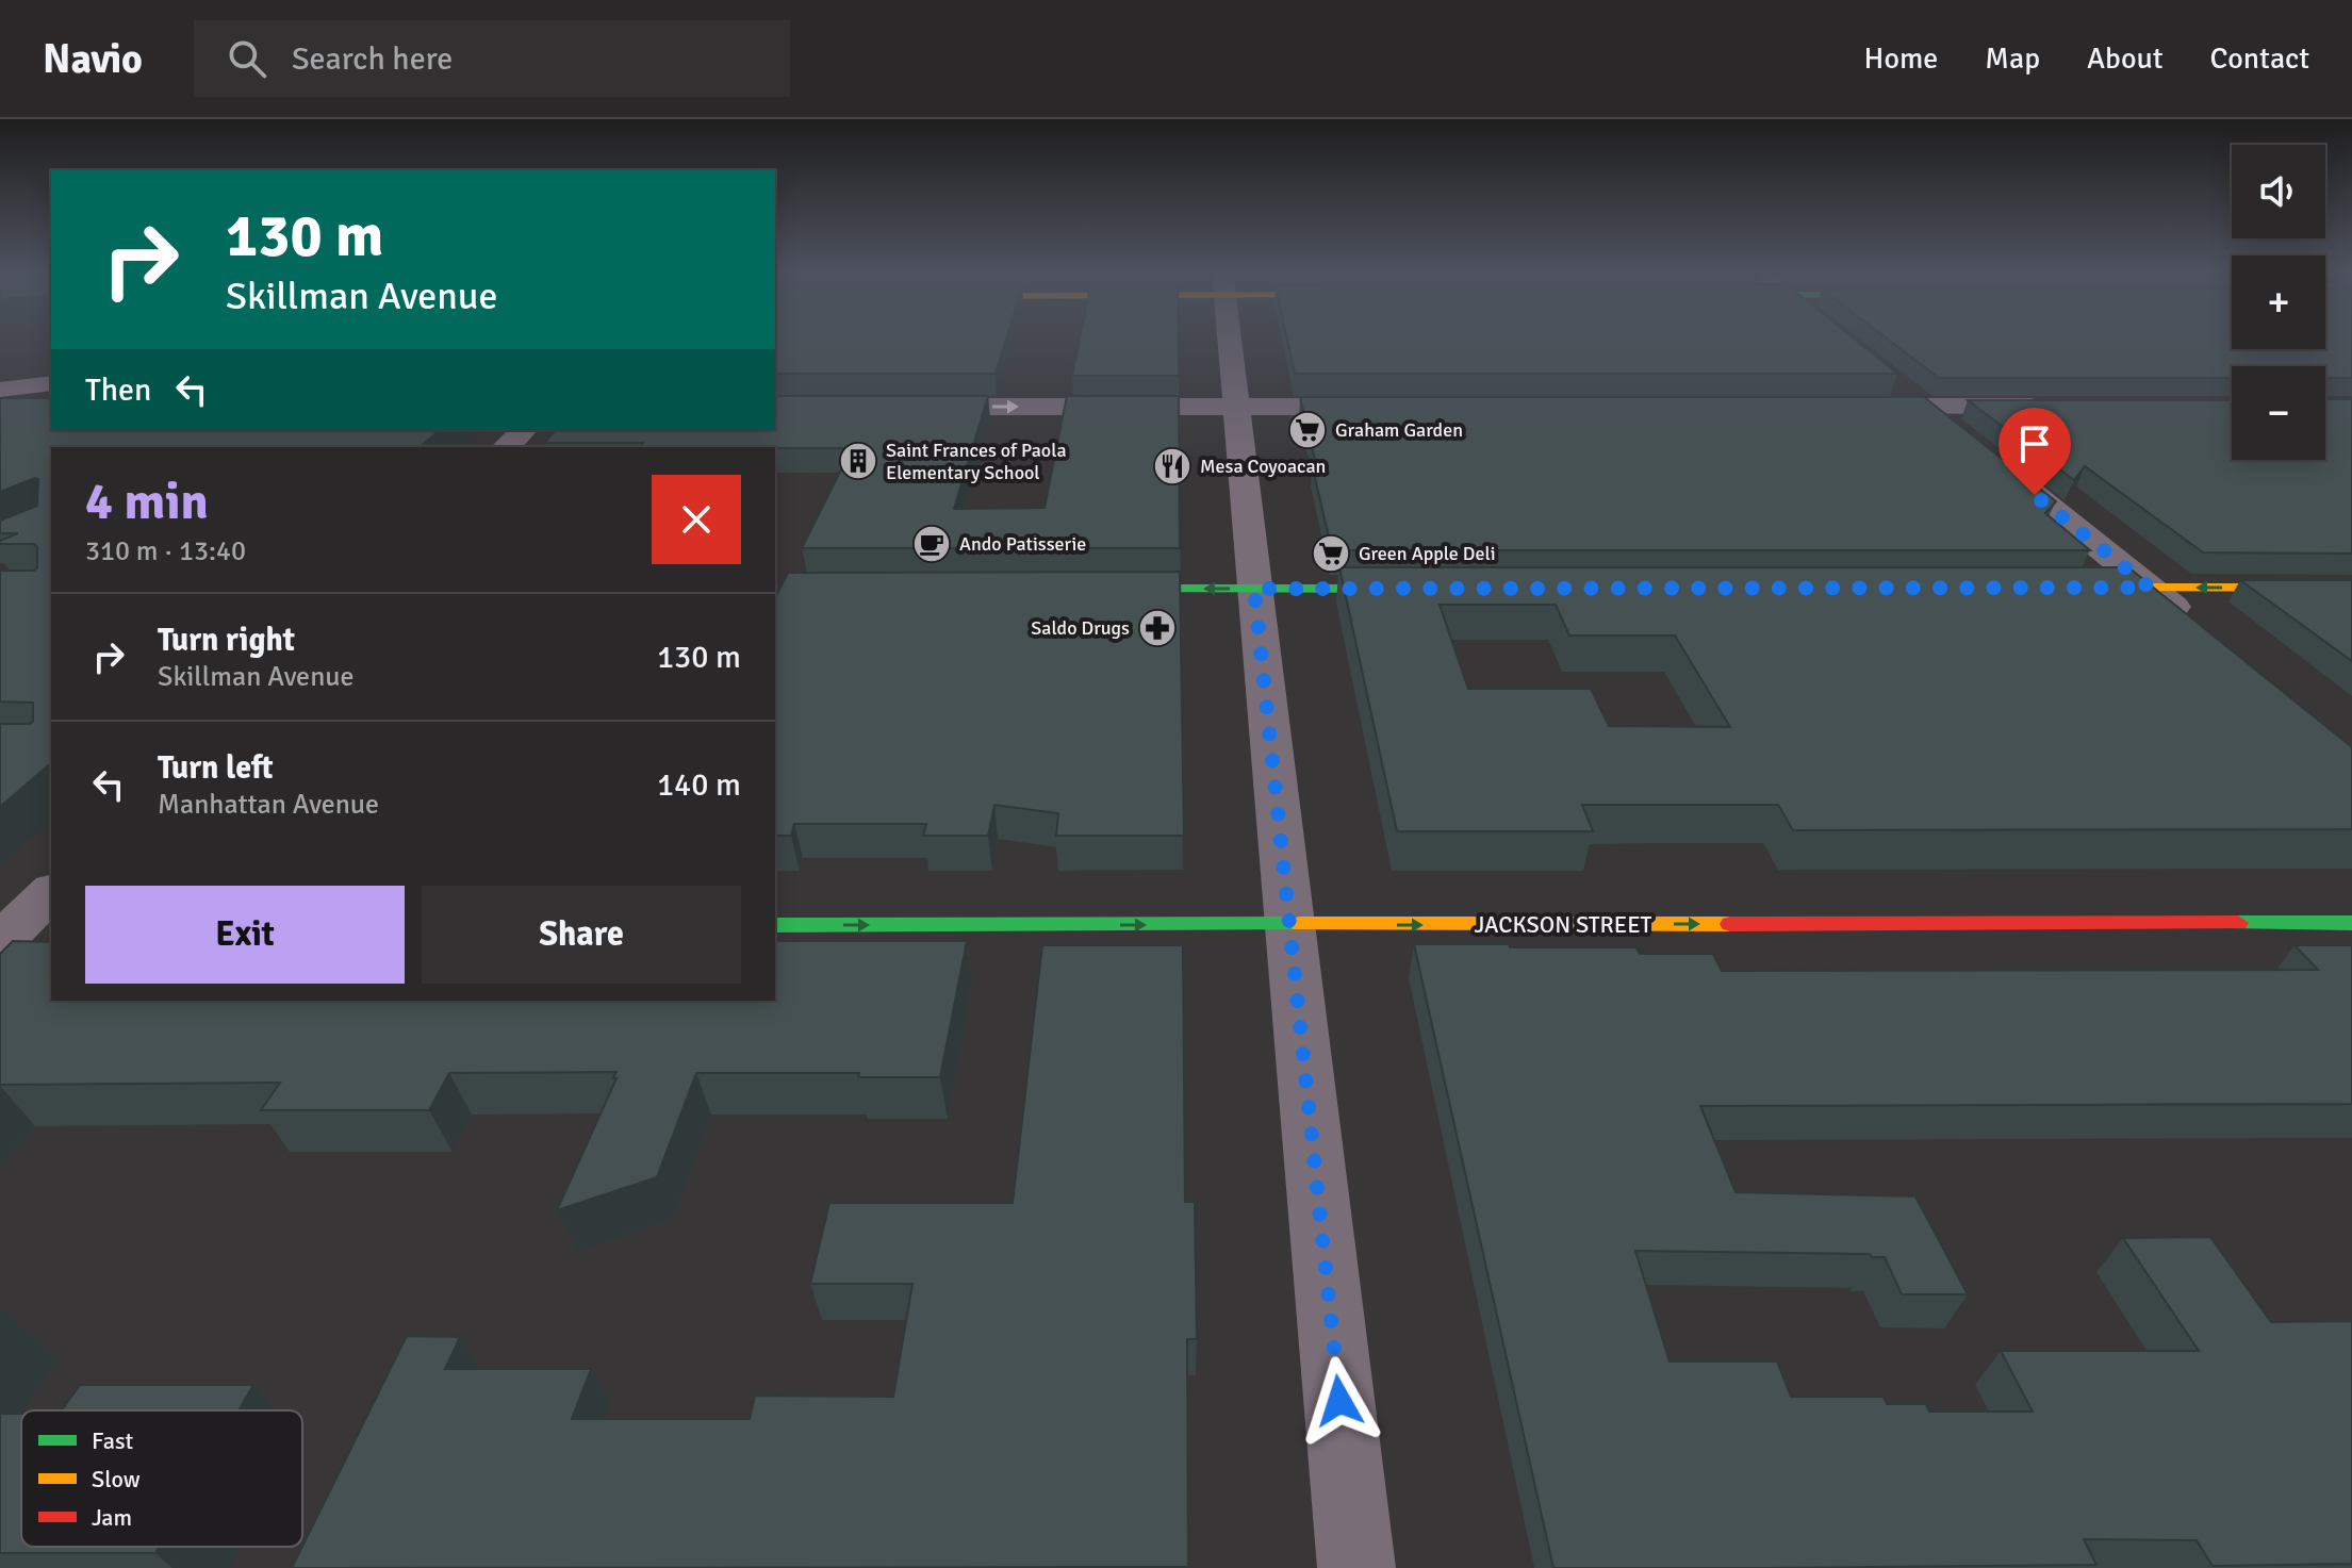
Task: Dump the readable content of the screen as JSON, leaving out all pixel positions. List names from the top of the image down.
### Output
{
  "streets": {
    "street": ["JACKSON STREET"]
  },
  "one_way": ["JACKSON STREET"],
  "places": {
    "supermarket": ["Graham Garden", "Green Apple Deli"],
    "building": ["Saint Frances of Paola Elementary School"],
    "restaurant": ["Mesa Coyoacan"],
    "cafe": ["Ando Patisserie"],
    "pharmacy": ["Saldo Drugs"]
  },
  "legend": ["Fast", "Slow", "Jam"],
  "page": {
    "header": "Navio",
    "search": "Search here",
    "nav": [
      "Home",
      "Map",
      "About",
      "Contact"
    ],
    "map_buttons": ["+", "−"],
    "turn": ["130 m", "Skillman Avenue"],
    "then": "Then",
    "heading": ["4 min", "310 m · 13:40"],
    "list": [
      {
        "name": "Turn right",
        "note": "Skillman Avenue",
        "value": "130 m"
      },
      {
        "name": "Turn left",
        "note": "Manhattan Avenue",
        "value": "140 m"
      }
    ],
    "buttons": ["Exit", "Share"]
  }
}
